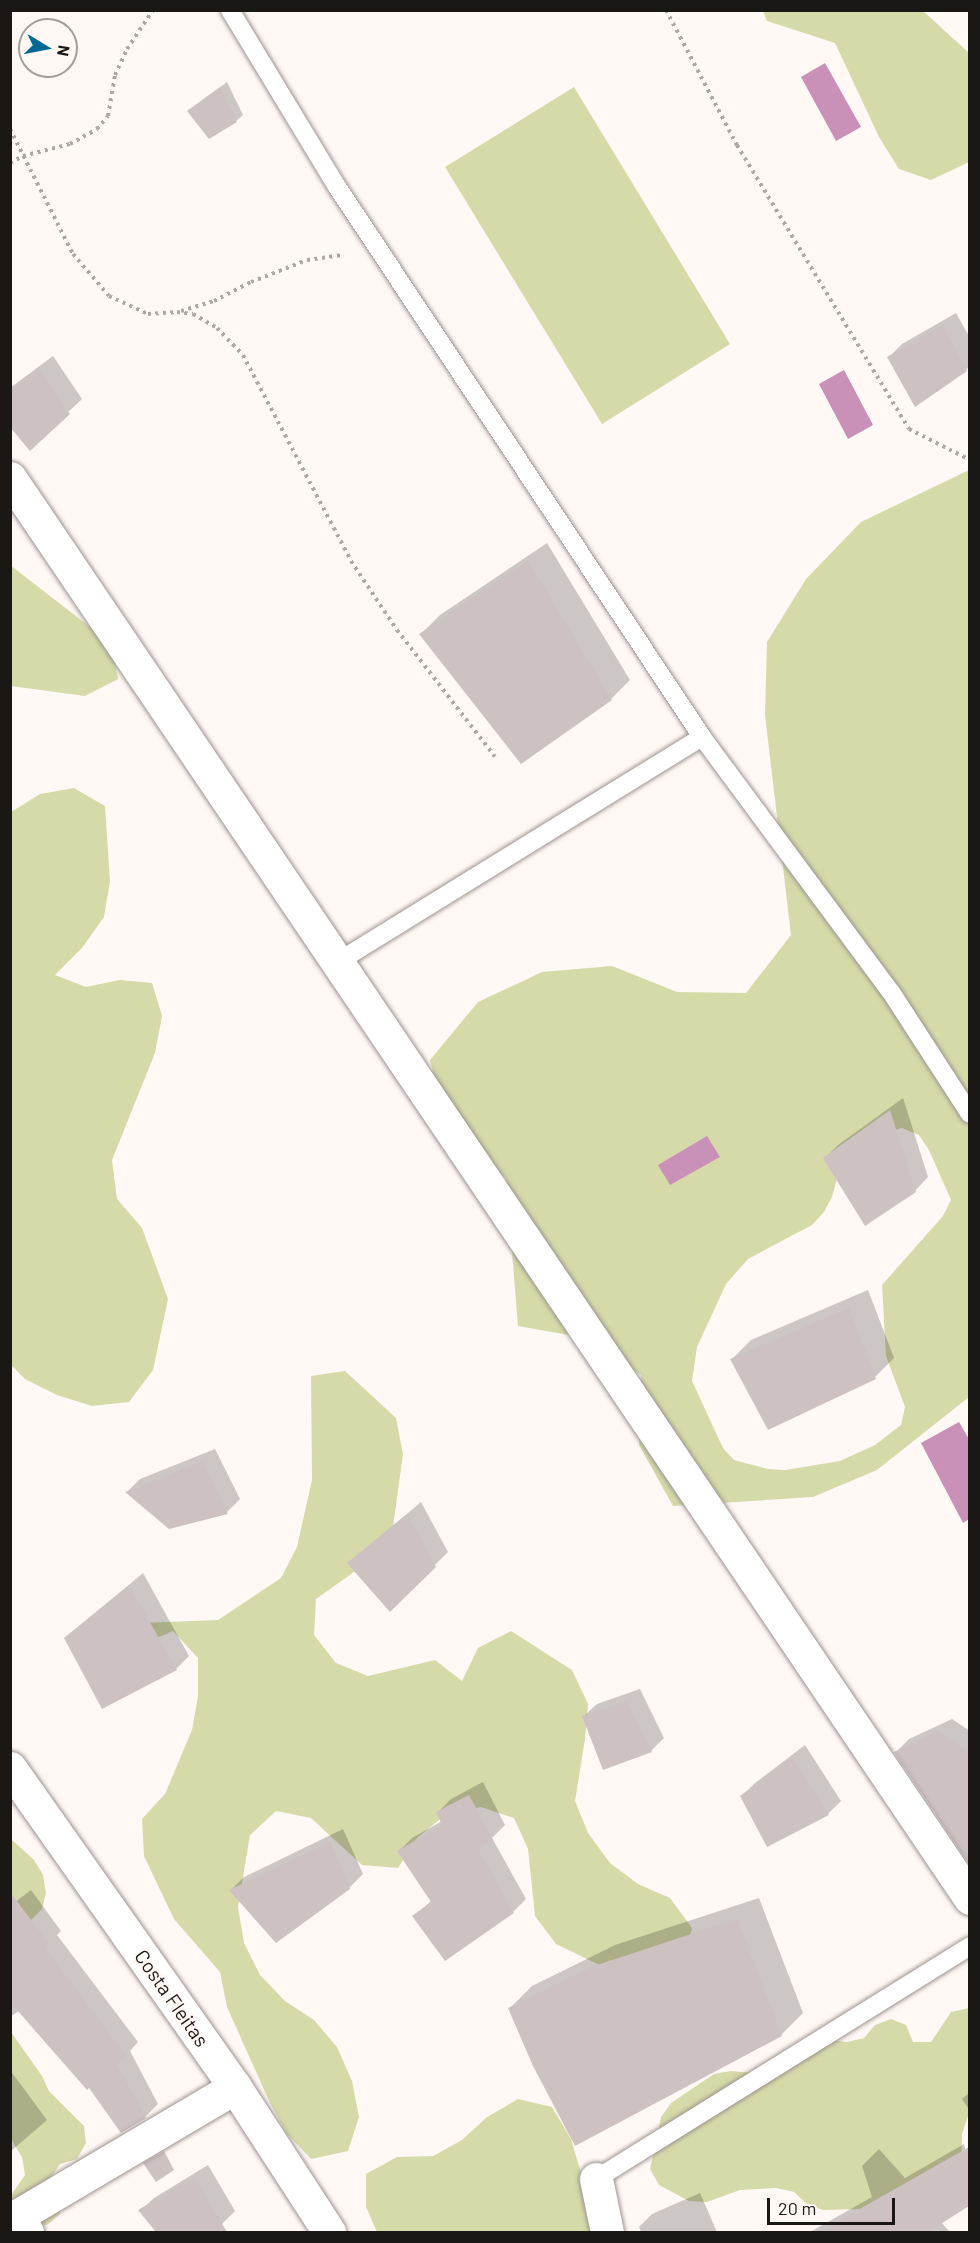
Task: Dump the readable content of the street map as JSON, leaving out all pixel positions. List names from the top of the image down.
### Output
{
  "streets": {
    "street": ["Costa Fleitas"]
  },
  "scale_bar": "20 m",
  "north": "right"
}
